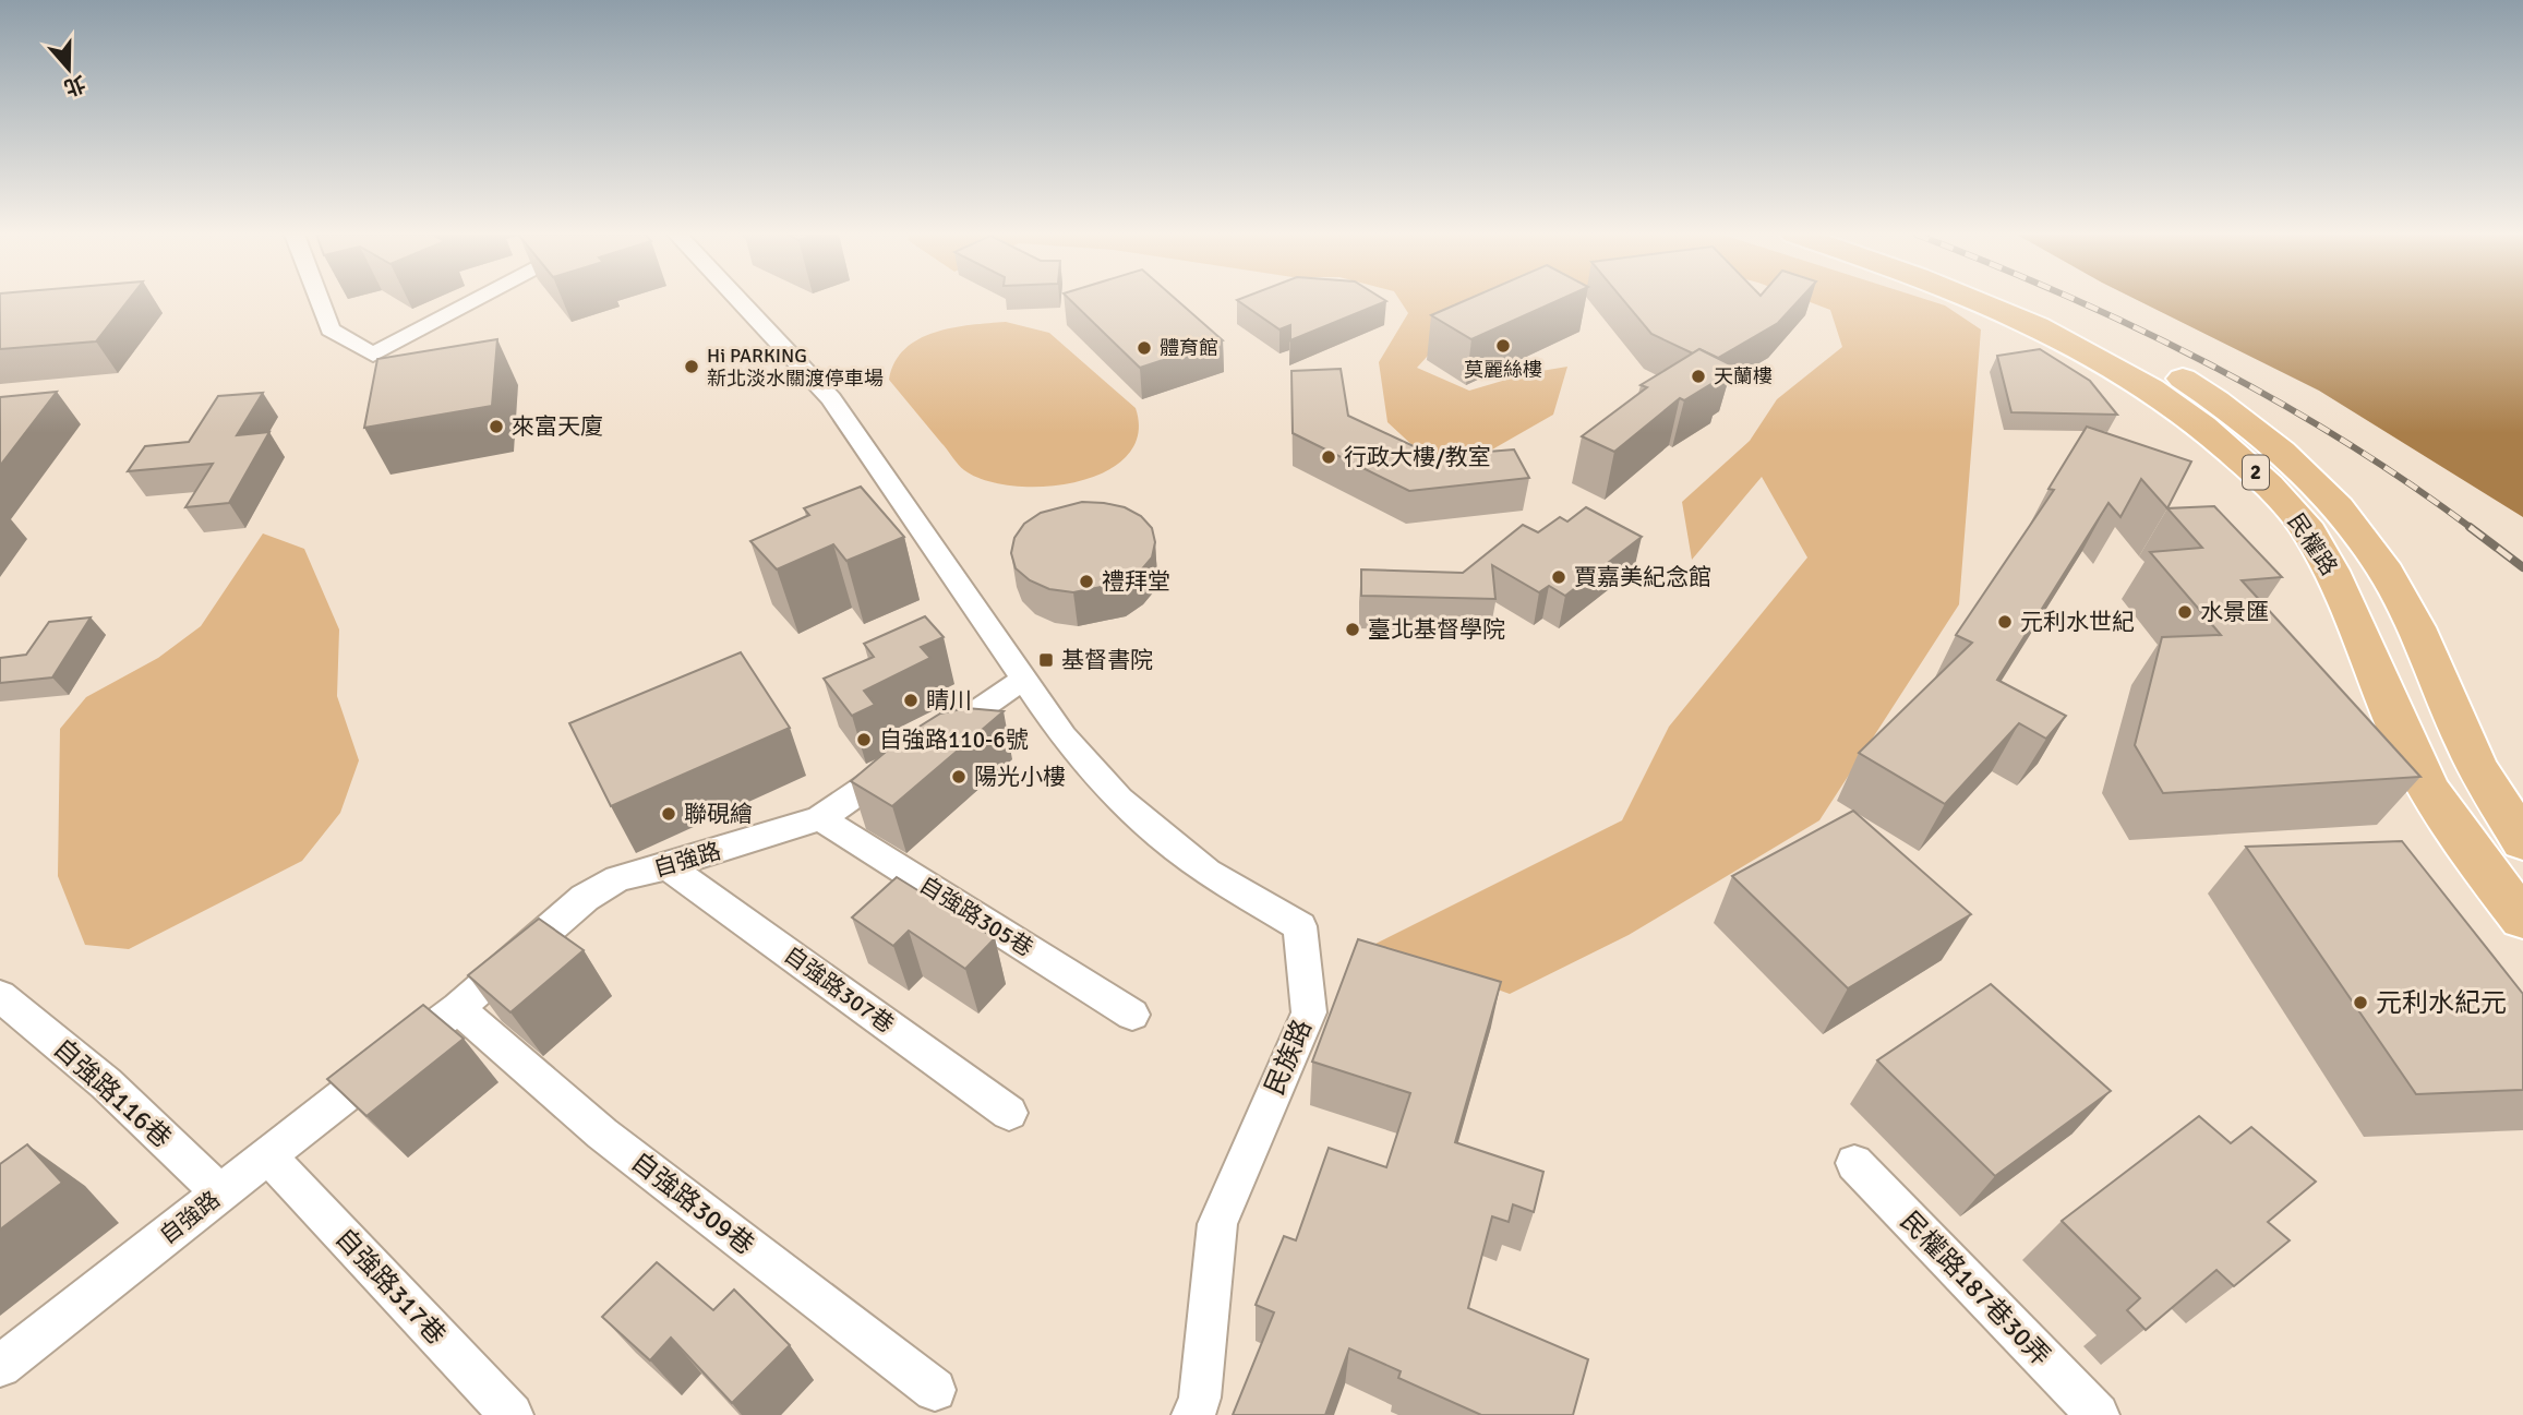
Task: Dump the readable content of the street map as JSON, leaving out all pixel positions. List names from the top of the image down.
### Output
{
  "streets": {
    "main road": ["2", "民權路"],
    "street": [
      "自強路",
      "自強路305巷",
      "自強路307巷",
      "民族路",
      "自強路116巷",
      "自強路309巷",
      "自強路317巷",
      "民權路187巷30弄"
    ]
  },
  "crossings": [
    ["自強路", "自強路305巷"],
    ["自強路", "自強路307巷"],
    ["自強路", "民族路"],
    ["自強路", "自強路116巷"],
    ["自強路", "自強路309巷"],
    ["自強路", "自強路317巷"]
  ],
  "places": {
    "other": [
      "莫麗絲樓",
      "體育館",
      "Hi PARKING 新北淡水關渡停車場",
      "天蘭樓",
      "來富天廈",
      "行政大樓/教室",
      "賈嘉美紀念館",
      "禮拜堂",
      "水景匯",
      "元利水世紀",
      "臺北基督學院",
      "睛川",
      "自強路110-6號",
      "陽光小樓",
      "聯硯繪",
      "元利水紀元"
    ],
    "transit": ["基督書院"]
  },
  "north": "bottom"
}
